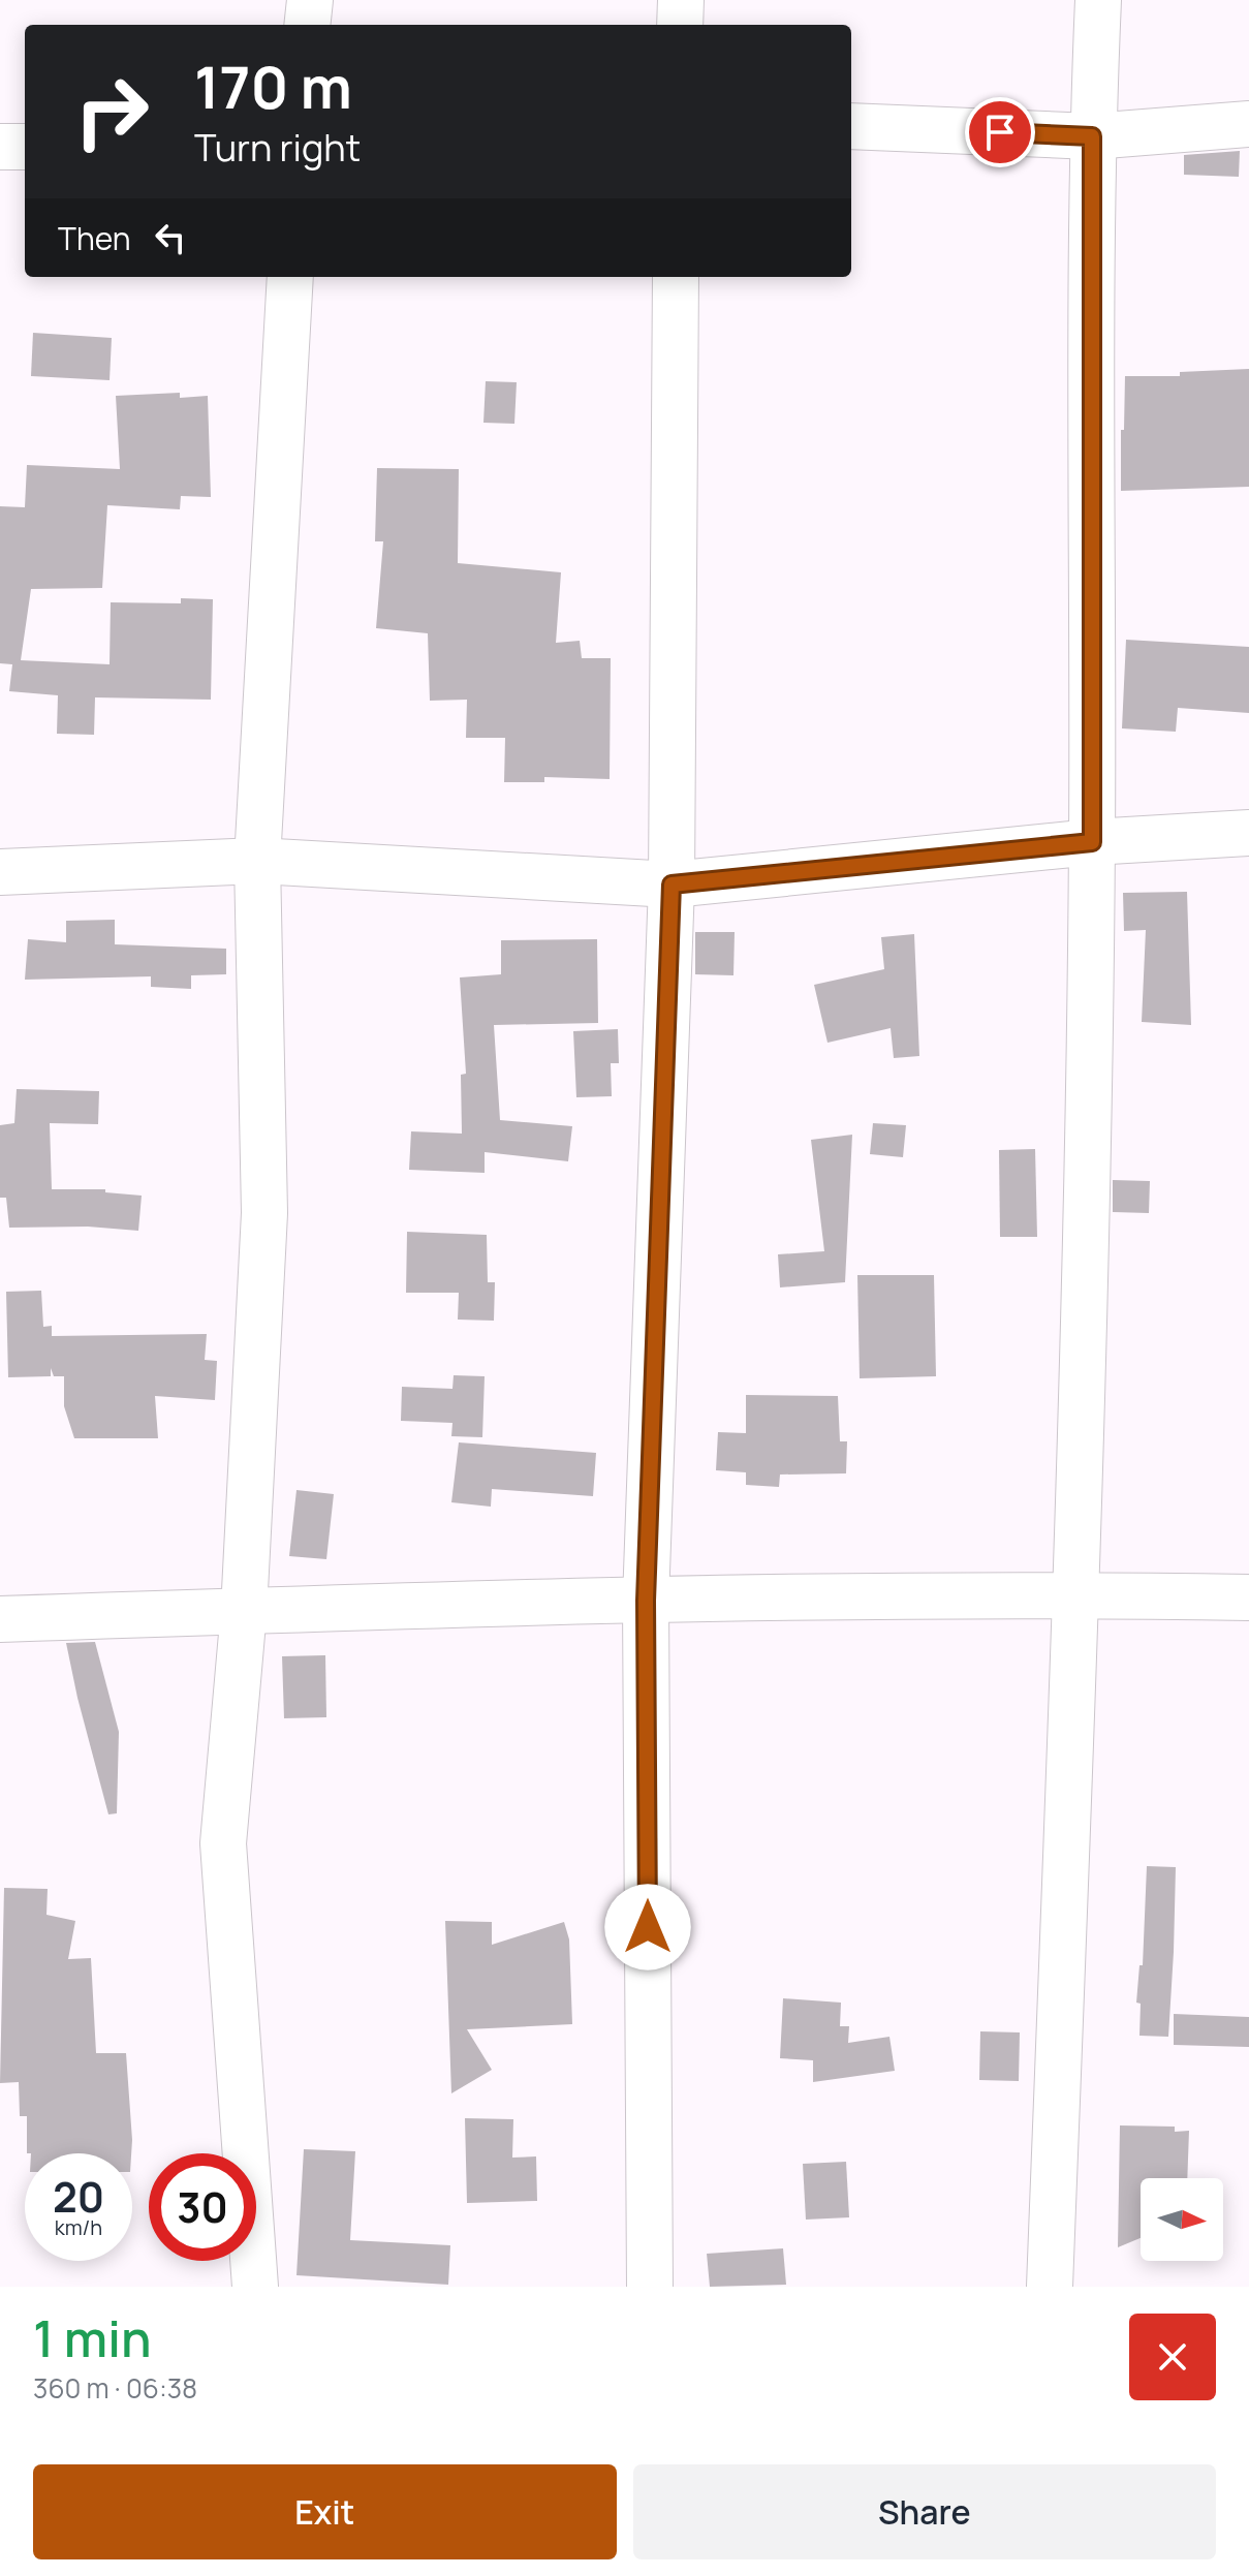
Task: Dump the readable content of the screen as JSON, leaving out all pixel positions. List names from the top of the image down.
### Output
{
  "north": "right",
  "page": {
    "turn": ["170 m", "Turn right"],
    "then": "Then",
    "speed": "20 km/h",
    "limit": "30",
    "heading": ["1 min", "360 m · 06:38"],
    "buttons": ["Exit", "Share"]
  }
}
